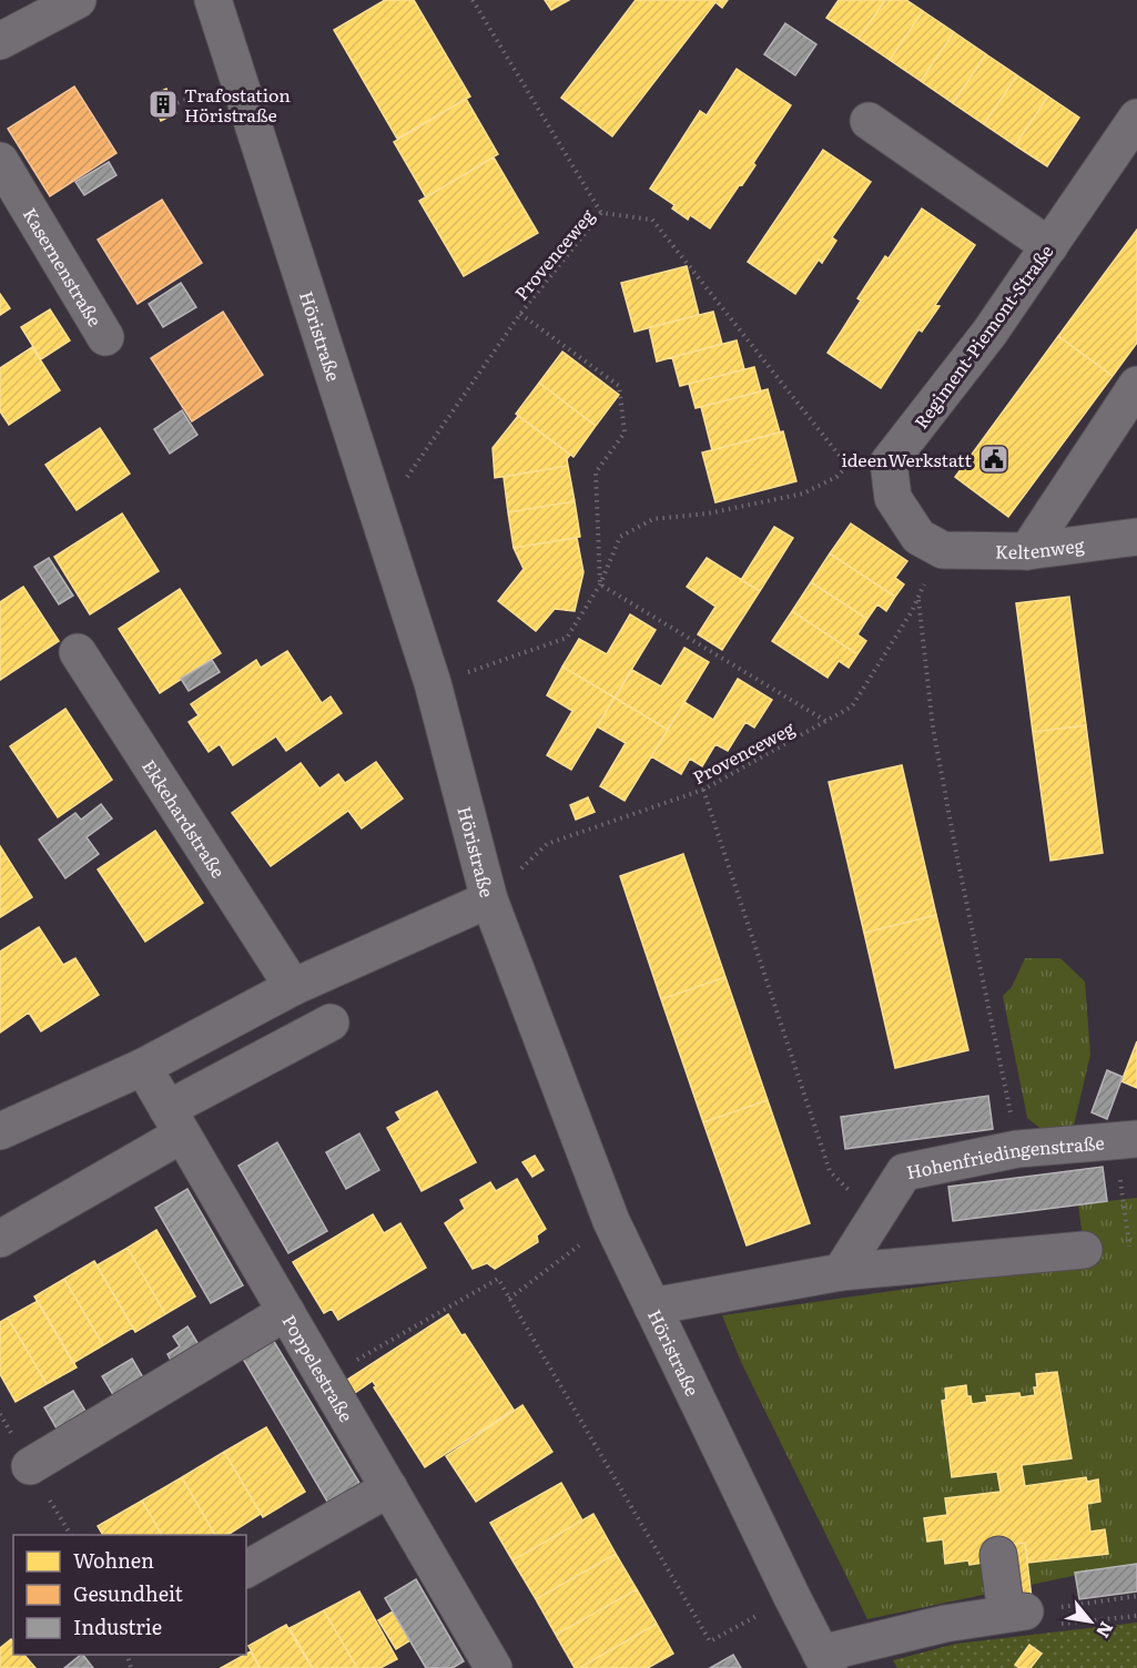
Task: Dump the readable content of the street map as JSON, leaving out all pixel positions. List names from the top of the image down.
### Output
{
  "streets": {
    "street": [
      "Kasernenstraße",
      "Höristraße",
      "Regiment-Piemont-Straße",
      "Keltenweg",
      "Ekkehardstraße",
      "Hohenfriedingenstraße",
      "Poppelestraße"
    ],
    "path": ["Provenceweg"]
  },
  "crossings": [
    ["Provenceweg", "Höristraße"],
    ["Provenceweg", "Keltenweg"]
  ],
  "places": {
    "building": ["Trafostation Höristraße"],
    "public building": ["ideenWerkstatt"]
  },
  "legend": ["Wohnen", "Gesundheit", "Industrie"],
  "north": "bottom right"
}
